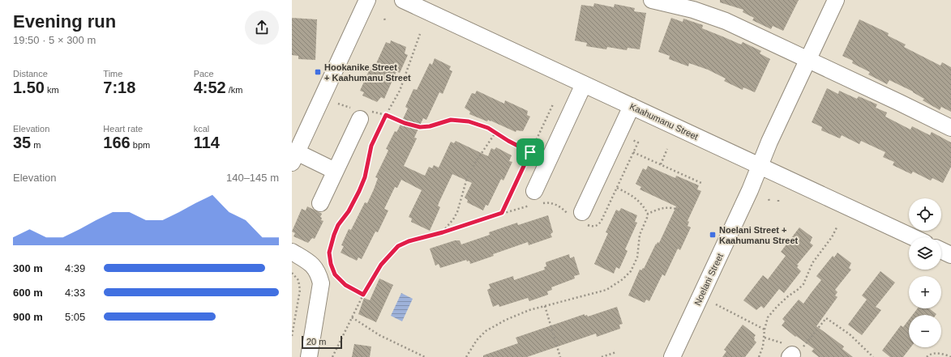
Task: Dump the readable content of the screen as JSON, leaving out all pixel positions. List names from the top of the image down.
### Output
{
  "streets": {
    "street": ["Kaahumanu Street", "Noelani Street"]
  },
  "crossings": [
    ["Kaahumanu Street", "Noelani Street"]
  ],
  "places": {
    "transit": ["Hookanike Street + Kaahumanu Street", "Noelani Street + Kaahumanu Street"]
  },
  "scale_bar": "20 m",
  "page": {
    "heading": ["Evening run", "19:50 · 5 × 300 m"],
    "stats": [
      ["Distance", "1.50 km"],
      ["Time", "7:18"],
      ["Pace", "4:52 /km"],
      ["Elevation", "35 m"],
      ["Heart rate", "166 bpm"],
      ["kcal", "114"]
    ],
    "chart": ["Elevation", "140–145 m"],
    "map_buttons": ["+", "−"],
    "list": [
      {
        "name": "300 m",
        "note": "4:39"
      },
      {
        "name": "600 m",
        "note": "4:33"
      },
      {
        "name": "900 m",
        "note": "5:05"
      }
    ],
    "scale": "20 m"
  }
}
